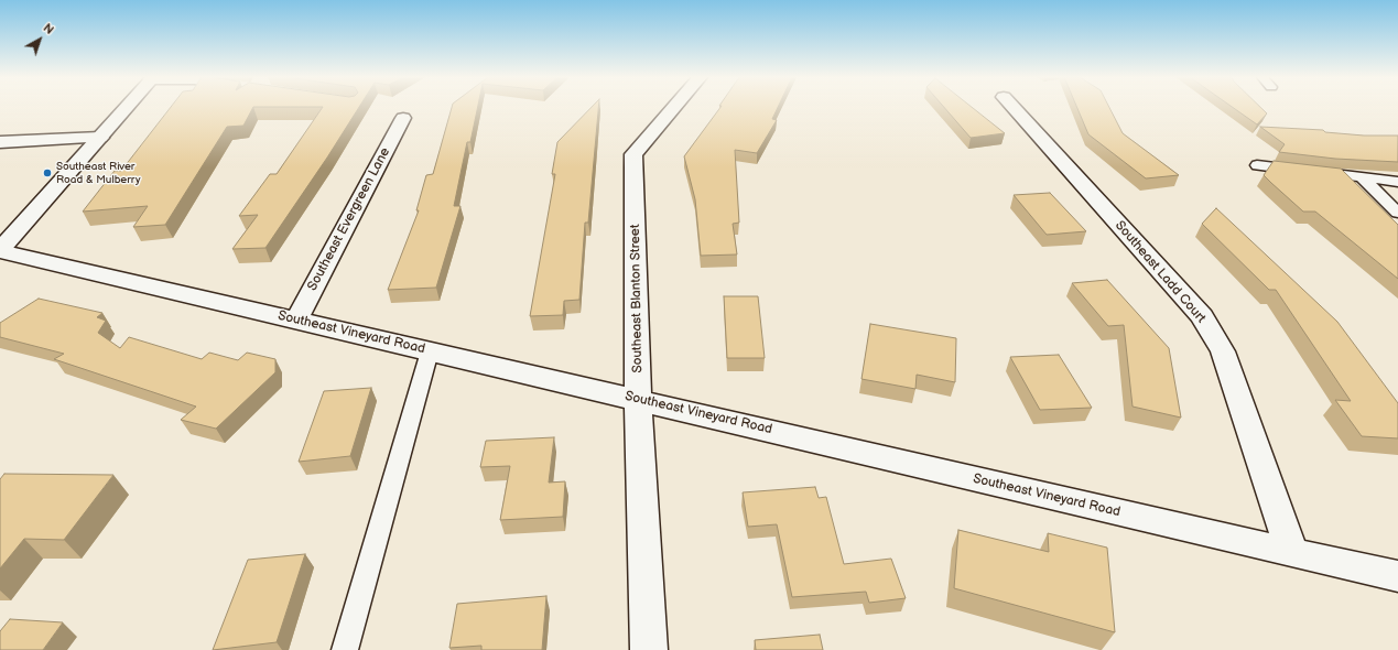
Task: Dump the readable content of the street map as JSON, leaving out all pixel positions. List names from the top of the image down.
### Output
{
  "streets": {
    "street": [
      "Southeast Evergreen Lane",
      "Southeast Ladd Court",
      "Southeast Blanton Street",
      "Southeast Vineyard Road"
    ]
  },
  "crossings": [
    ["Southeast Evergreen Lane", "Southeast Vineyard Road"],
    ["Southeast Ladd Court", "Southeast Vineyard Road"],
    ["Southeast Blanton Street", "Southeast Vineyard Road"]
  ],
  "places": ["Southeast River Road & Mulberry"],
  "north": "top right"
}
